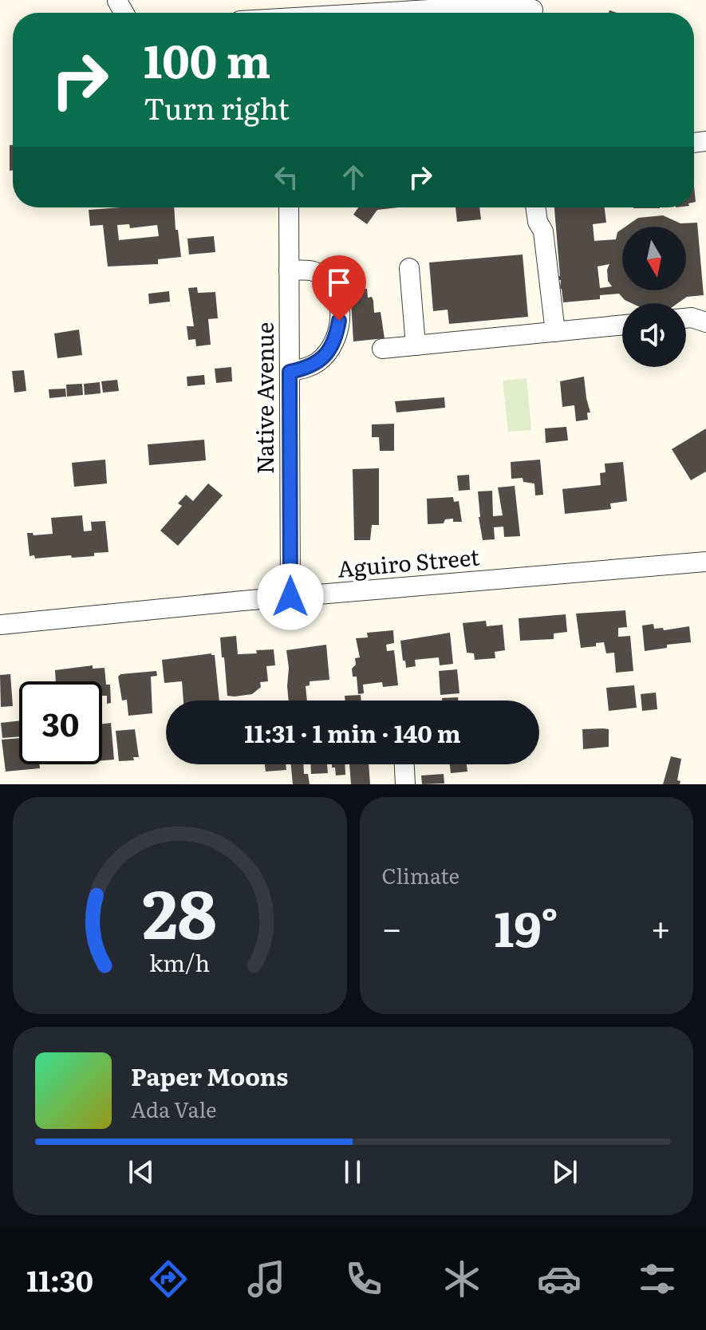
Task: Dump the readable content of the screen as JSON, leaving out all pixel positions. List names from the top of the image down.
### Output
{
  "streets": {
    "street": ["Native Avenue", "Aguiro Street"]
  },
  "crossings": [
    ["Native Avenue", "Aguiro Street"]
  ],
  "north": "bottom",
  "page": {
    "turn": ["100 m", "Turn right"],
    "limit": "30",
    "trip": "11:31 · 1 min · 140 m",
    "tile": "Climate",
    "heat": ["−", "19°", "+"],
    "song": ["Paper Moons", "Ada Vale"],
    "tabs": "11:30",
    "gauge": ["28", "km/h"]
  }
}
